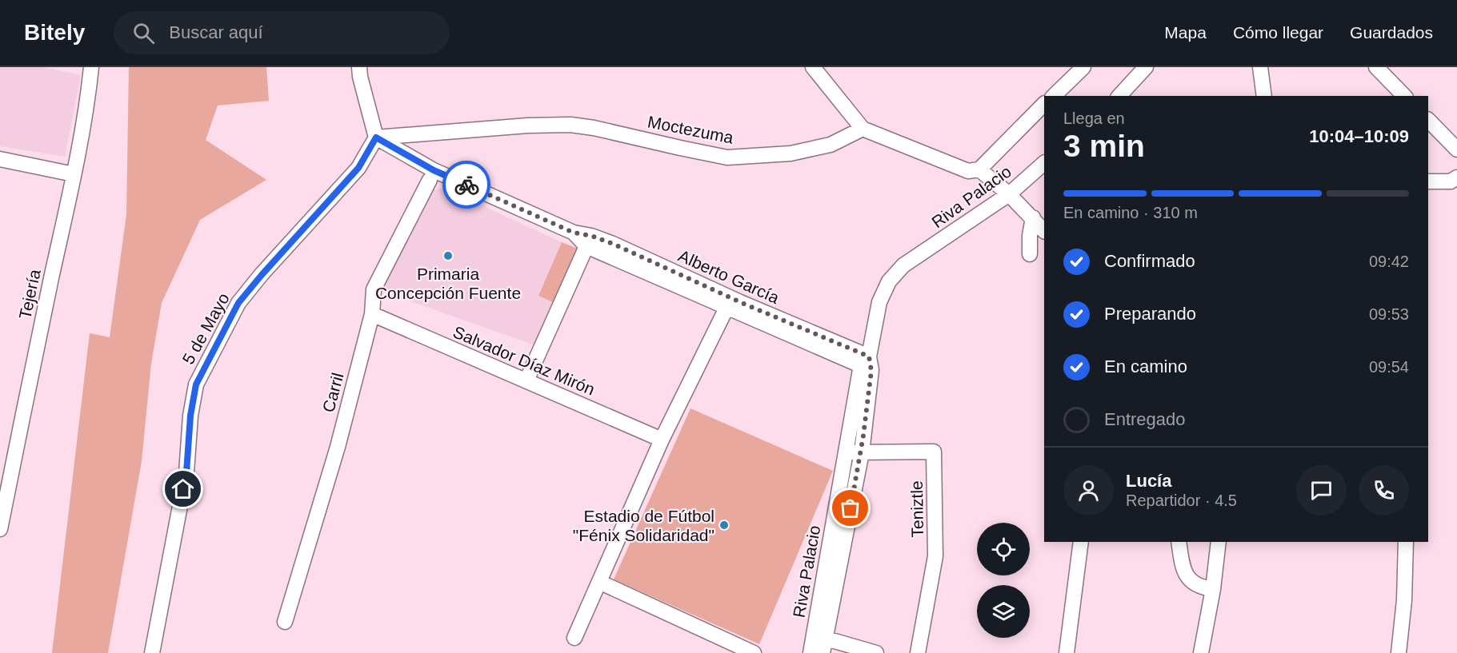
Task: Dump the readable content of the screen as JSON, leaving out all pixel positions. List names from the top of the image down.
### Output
{
  "streets": {
    "street": [
      "Moctezuma",
      "Riva Palacio",
      "Alberto García",
      "Tejería",
      "5 de Mayo",
      "Salvador Díaz Mirón",
      "Carril",
      "Teniztle"
    ]
  },
  "crossings": [
    ["Moctezuma", "Alberto García"],
    ["Moctezuma", "5 de Mayo"],
    ["Riva Palacio", "Alberto García"],
    ["Riva Palacio", "Teniztle"],
    ["Alberto García", "5 de Mayo"],
    ["Salvador Díaz Mirón", "Carril"]
  ],
  "places": ["Primaria Concepción Fuente", "Estadio de Fútbol \"Fénix Solidaridad\""],
  "page": {
    "header": "Bitely",
    "search": "Buscar aquí",
    "nav": ["Mapa", "Cómo llegar", "Guardados"],
    "heading": ["3 min", "Llega en", "10:04–10:09"],
    "panel": ["Lucía", "Repartidor · 4.5"],
    "bar": "En camino · 310 m",
    "list": [
      ["Confirmado", "09:42"],
      ["Preparando", "09:53"],
      ["En camino", "09:54"],
      "Entregado"
    ]
  }
}
